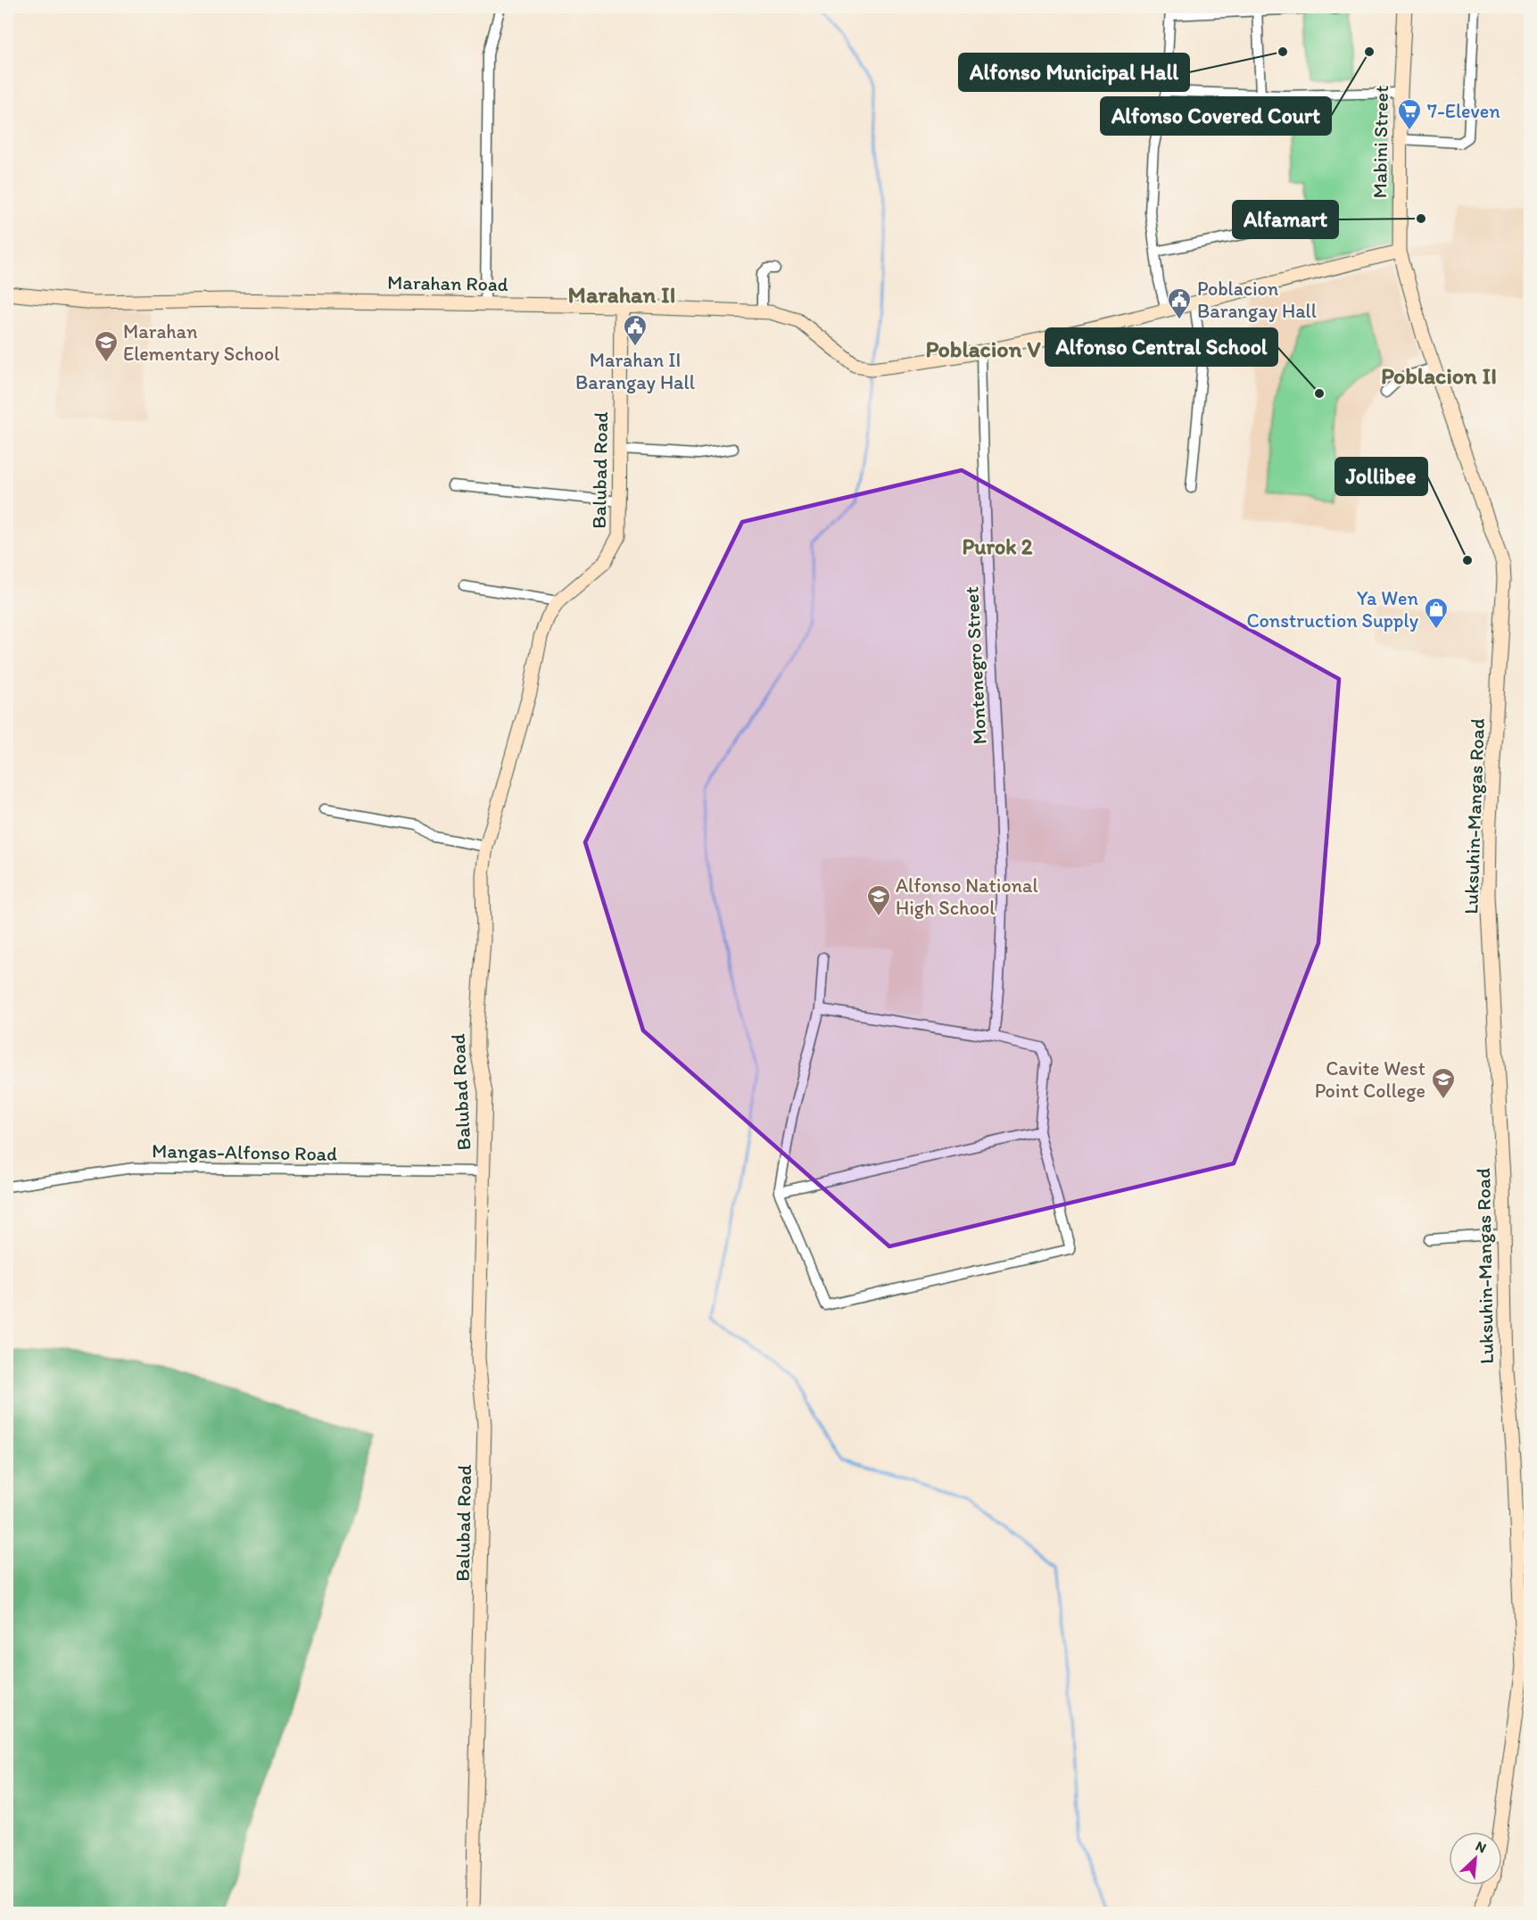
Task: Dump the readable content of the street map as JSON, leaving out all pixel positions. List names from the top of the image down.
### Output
{
  "streets": {
    "main road": [
      "Mabini Street",
      "Marahan Road",
      "Balubad Road",
      "Luksuhin-Mangas Road"
    ],
    "street": ["Montenegro Street", "Mangas-Alfonso Road"]
  },
  "crossings": [
    ["Mabini Street", "Luksuhin-Mangas Road"],
    ["Marahan Road", "Balubad Road"],
    ["Marahan Road", "Montenegro Street"],
    ["Balubad Road", "Mangas-Alfonso Road"]
  ],
  "districts": [
    "Marahan II",
    "Poblacion V",
    "Poblacion II",
    "Purok 2"
  ],
  "places": {
    "other": [
      "Alfonso Municipal Hall",
      "Alfonso Covered Court",
      "Alfamart",
      "Alfonso Central School",
      "Jollibee"
    ],
    "supermarket": ["7-Eleven"],
    "public building": ["Poblacion Barangay Hall", "Marahan II Barangay Hall"],
    "school or university": ["Marahan Elementary School", "Alfonso National High School", "Cavite West Point College"],
    "shop": ["Ya Wen Construction Supply"]
  },
  "north": "top right"
}
